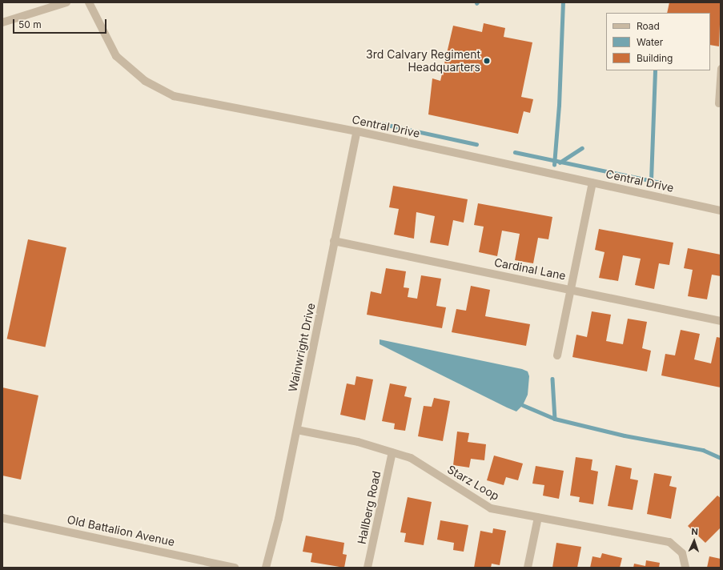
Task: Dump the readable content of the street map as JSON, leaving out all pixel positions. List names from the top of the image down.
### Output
{
  "streets": {
    "street": [
      "Central Drive",
      "Cardinal Lane",
      "Wainwright Drive",
      "Starz Loop",
      "Hallberg Road",
      "Old Battalion Avenue"
    ]
  },
  "crossings": [
    ["Central Drive", "Wainwright Drive"],
    ["Cardinal Lane", "Wainwright Drive"],
    ["Wainwright Drive", "Starz Loop"],
    ["Starz Loop", "Hallberg Road"]
  ],
  "places": ["3rd Calvary Regiment Headquarters"],
  "legend": ["Road", "Water", "Building"],
  "scale_bar": "50 m",
  "north": "top"
}
